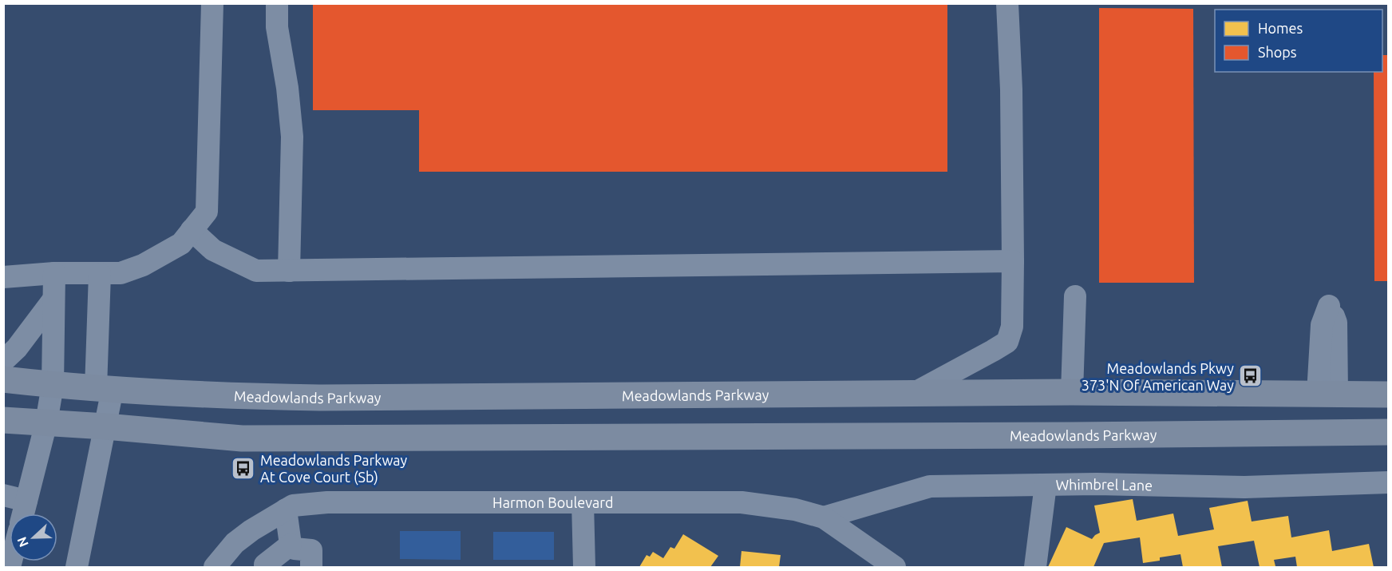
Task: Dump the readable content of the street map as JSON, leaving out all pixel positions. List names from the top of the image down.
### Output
{
  "streets": {
    "main road": ["Meadowlands Parkway"],
    "street": ["Whimbrel Lane", "Harmon Boulevard"]
  },
  "crossings": [
    ["Whimbrel Lane", "Harmon Boulevard"]
  ],
  "places": {
    "bus stop": ["Meadowlands Pkwy 373'N Of American Way", "Meadowlands Parkway At Cove Court (Sb)"]
  },
  "legend": ["Homes", "Shops"],
  "north": "left"
}
